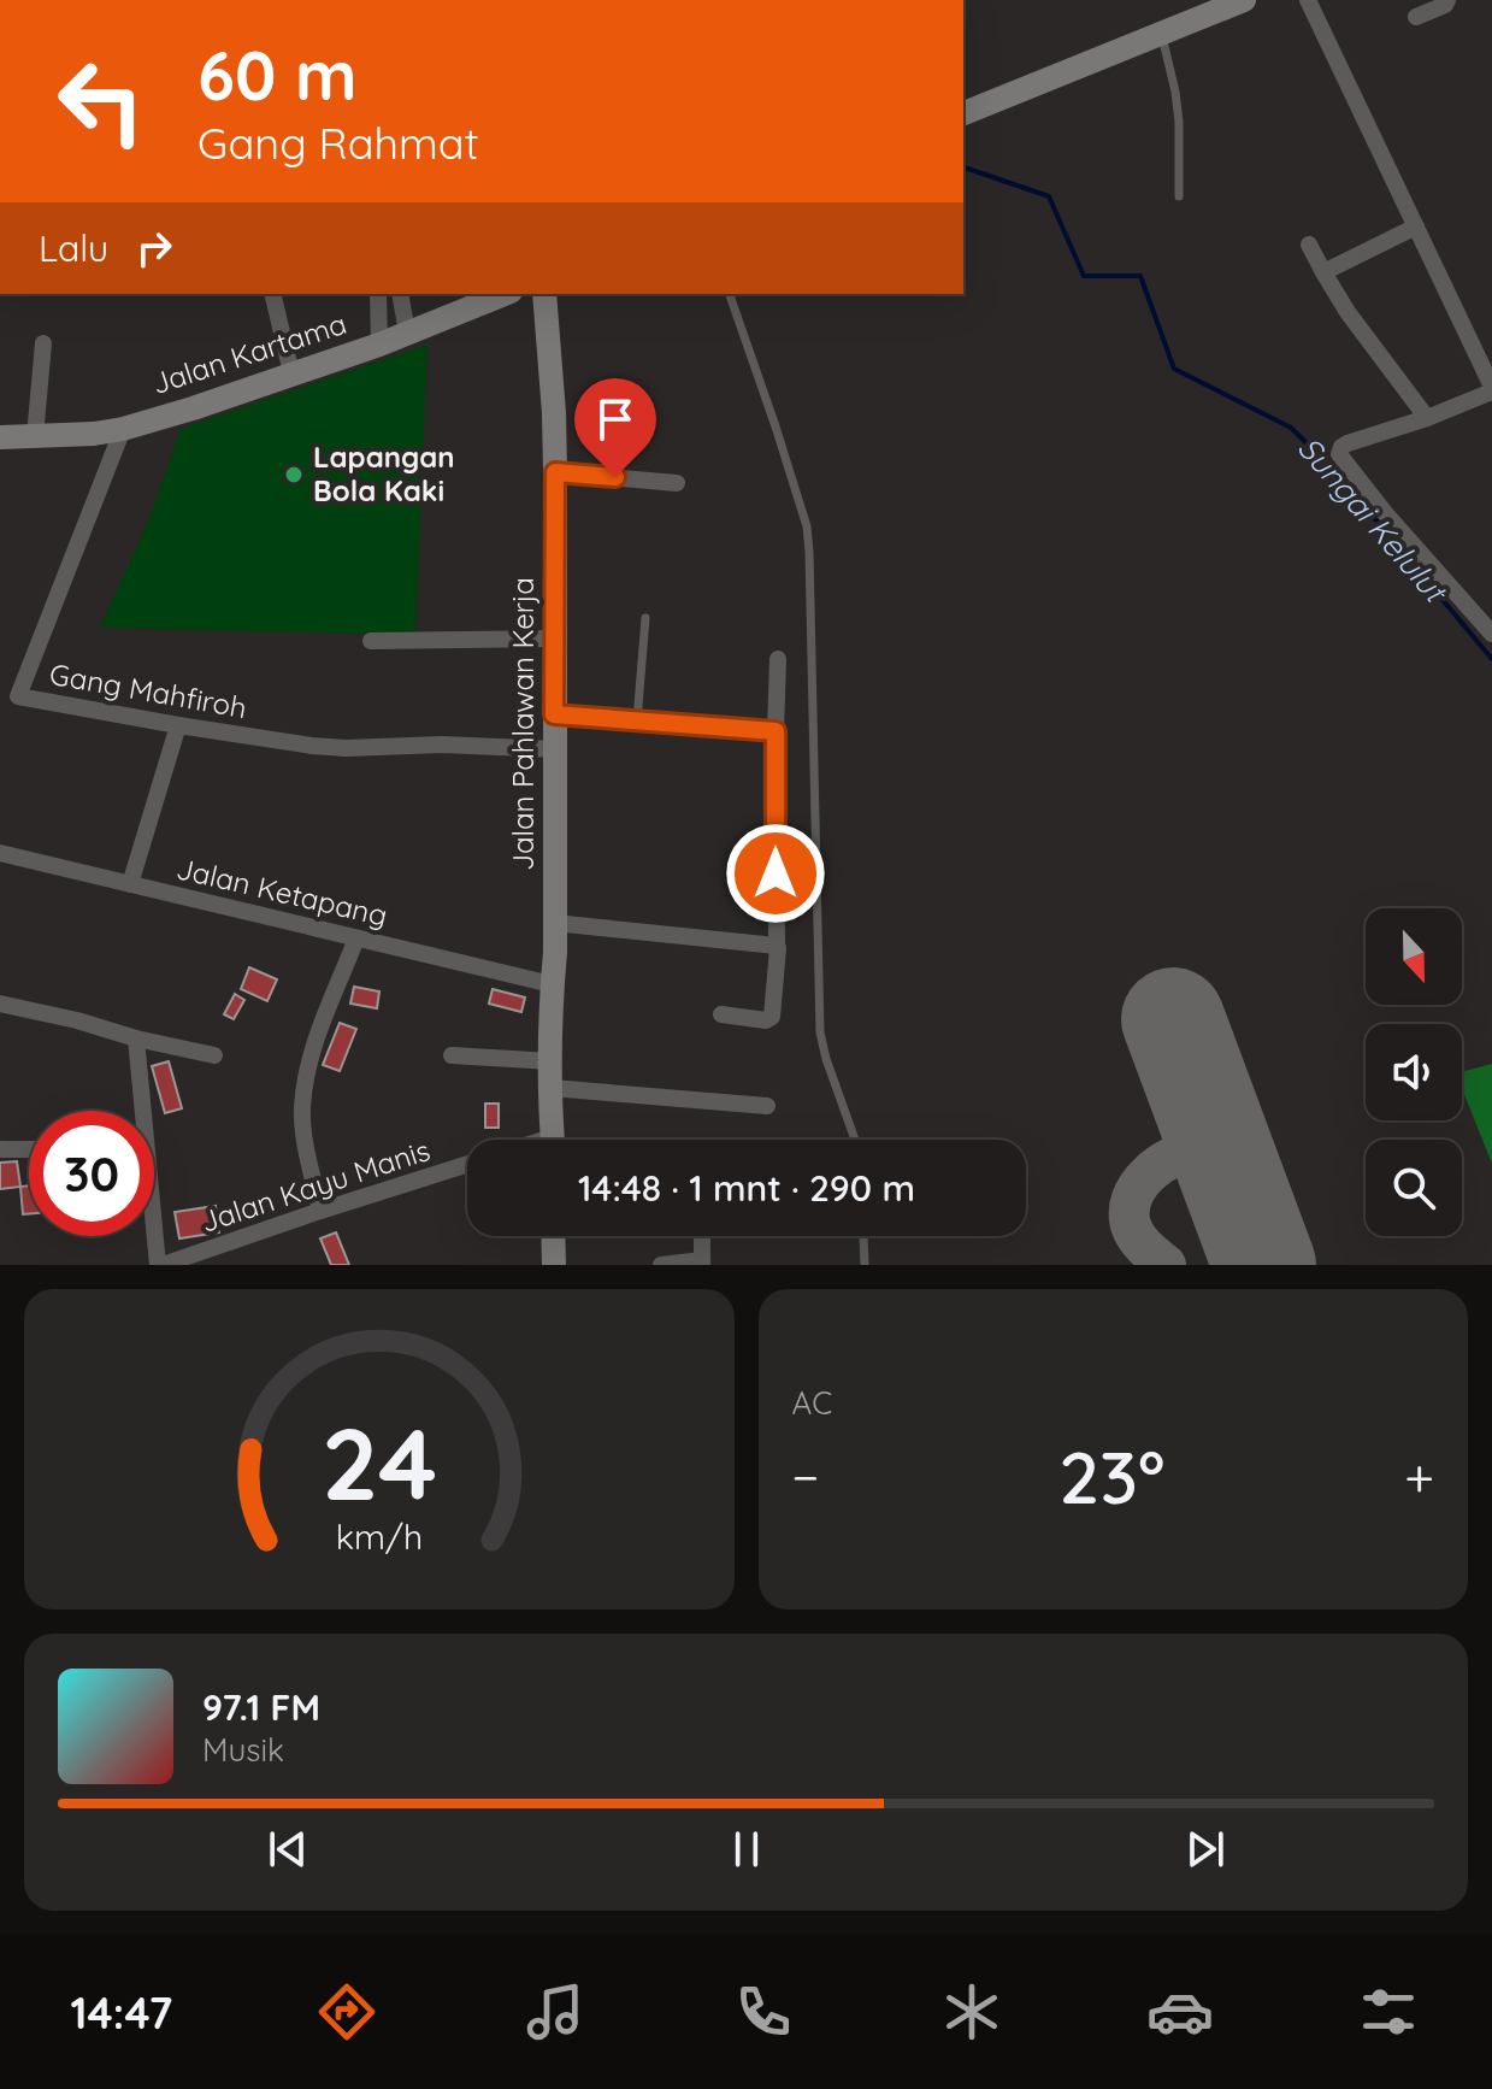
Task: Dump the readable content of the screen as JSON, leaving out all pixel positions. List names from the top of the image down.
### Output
{
  "streets": {
    "street": [
      "Jalan Kartama",
      "Gang Mahfiroh",
      "Jalan Pahlawan Kerja",
      "Jalan Ketapang",
      "Jalan Kayu Manis"
    ]
  },
  "crossings": [
    ["Jalan Kartama", "Gang Mahfiroh"],
    ["Gang Mahfiroh", "Jalan Pahlawan Kerja"],
    ["Jalan Pahlawan Kerja", "Jalan Ketapang"]
  ],
  "water": ["Sungai Kelulut"],
  "places": ["Lapangan Bola Kaki"],
  "north": "bottom",
  "page": {
    "turn": ["60 m", "Gang Rahmat"],
    "then": "Lalu",
    "limit": "30",
    "trip": "14:48 · 1 mnt · 290 m",
    "tile": "AC",
    "heat": ["−", "23°", "+"],
    "song": ["97.1 FM", "Musik"],
    "tabs": "14:47",
    "gauge": ["24", "km/h"]
  }
}
